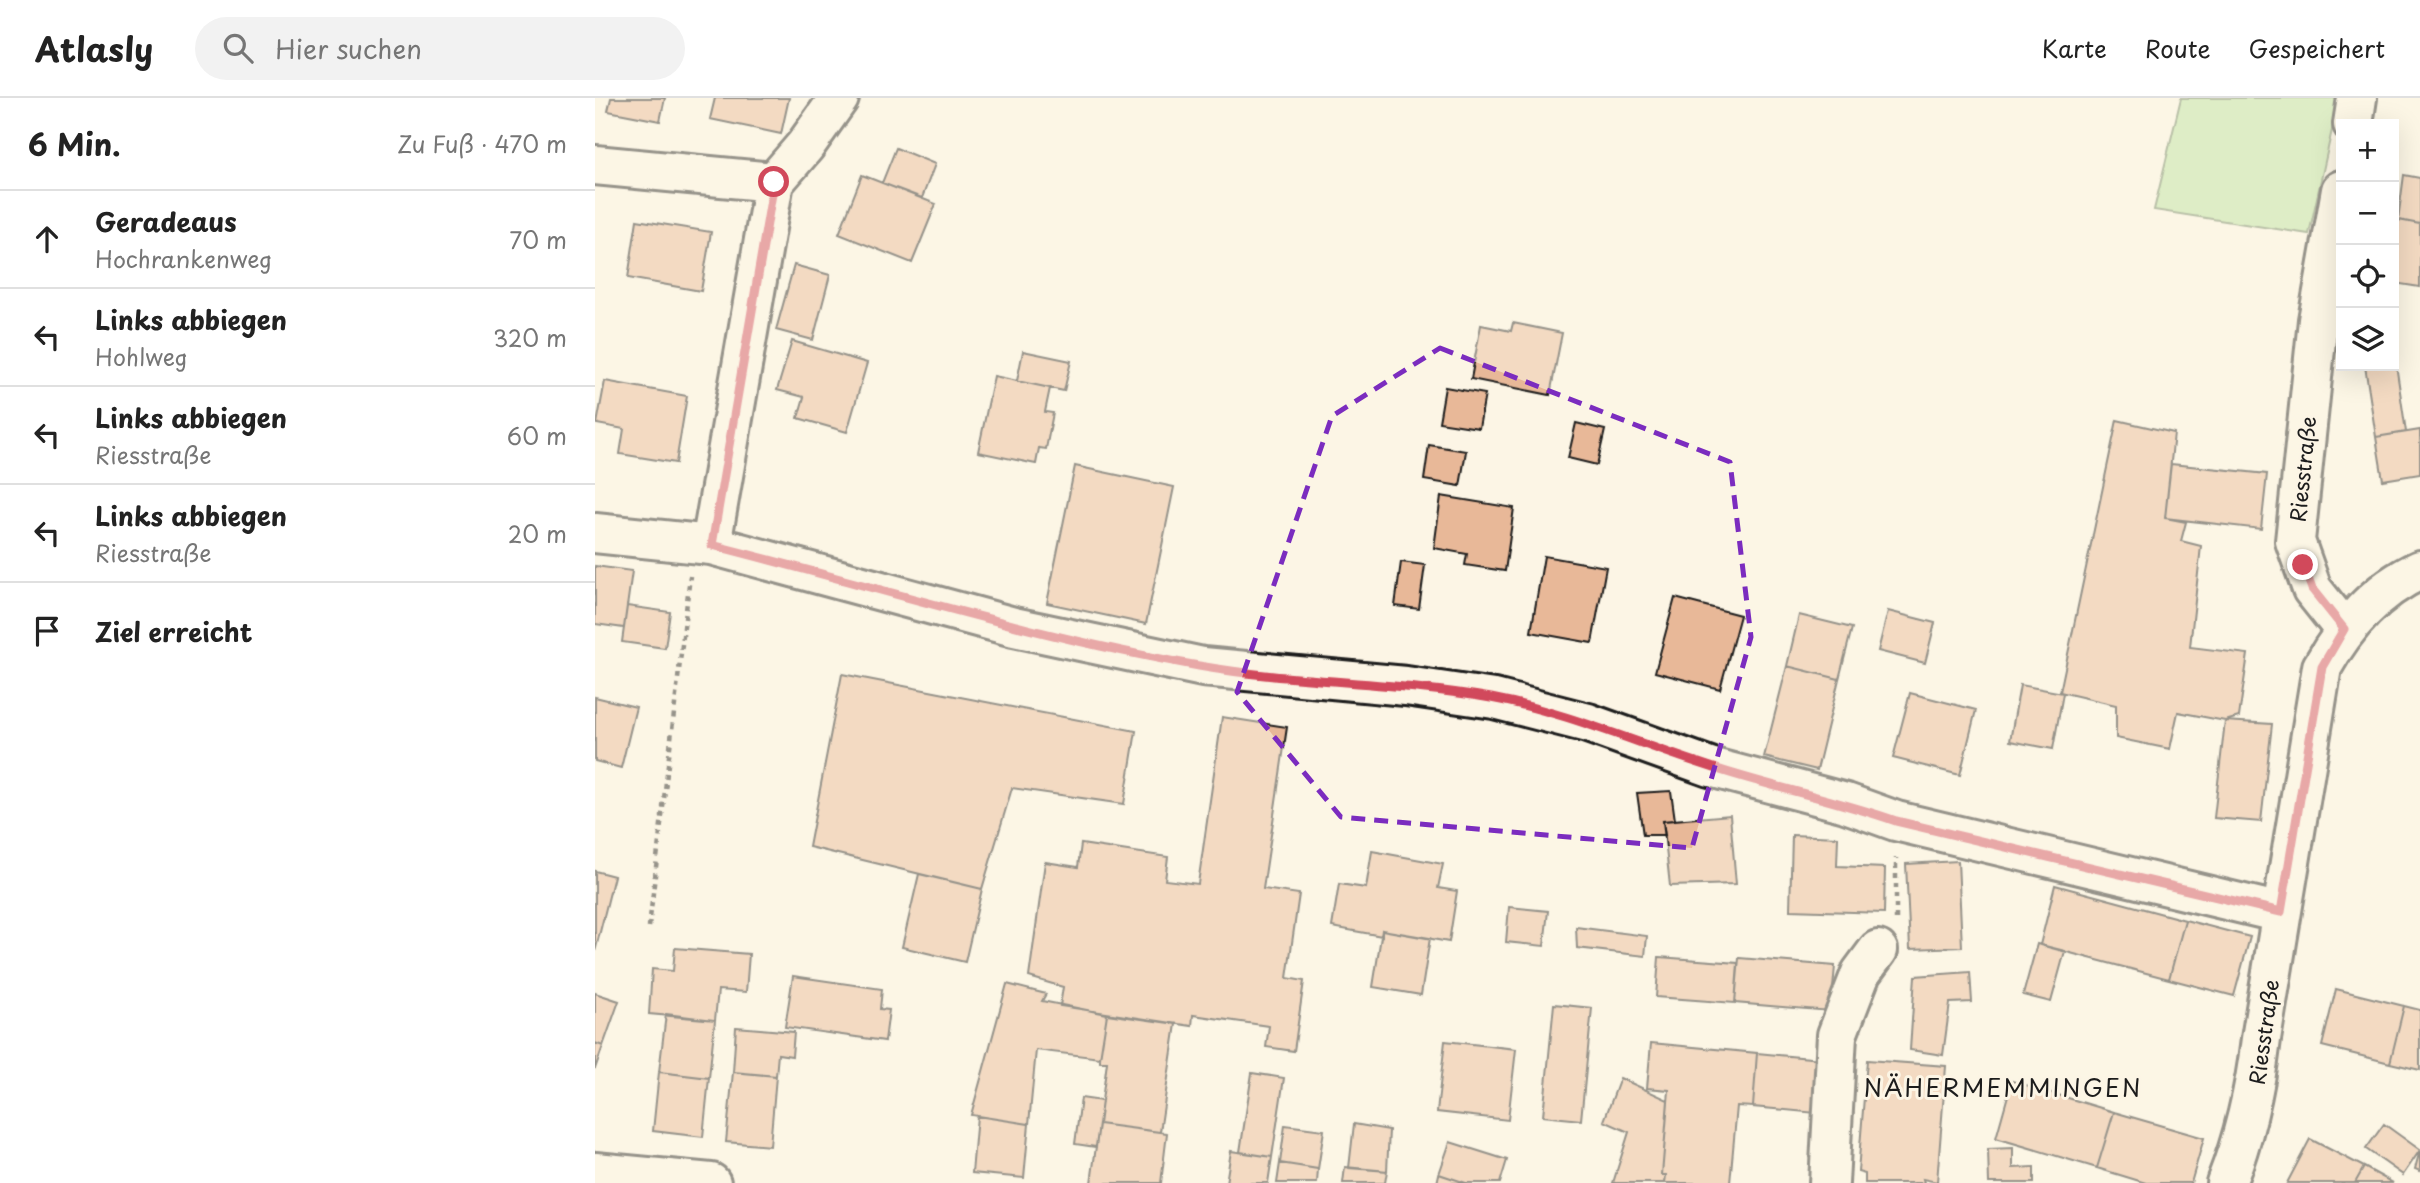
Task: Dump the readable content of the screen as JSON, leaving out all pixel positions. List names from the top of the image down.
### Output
{
  "streets": {
    "street": ["Riesstraße"]
  },
  "districts": ["NÄHERMEMMINGEN"],
  "page": {
    "header": "Atlasly",
    "search": "Hier suchen",
    "nav": ["Karte", "Route", "Gespeichert"],
    "heading": ["6 Min.", "Zu Fuß · 470 m"],
    "map_buttons": ["+", "−"],
    "list": [
      ["Geradeaus", "Hochrankenweg", "70 m"],
      ["Links abbiegen", "Hohlweg", "320 m"],
      ["Links abbiegen", "Riesstraße", "60 m"],
      ["Links abbiegen", "Riesstraße", "20 m"],
      "Ziel erreicht"
    ]
  }
}
